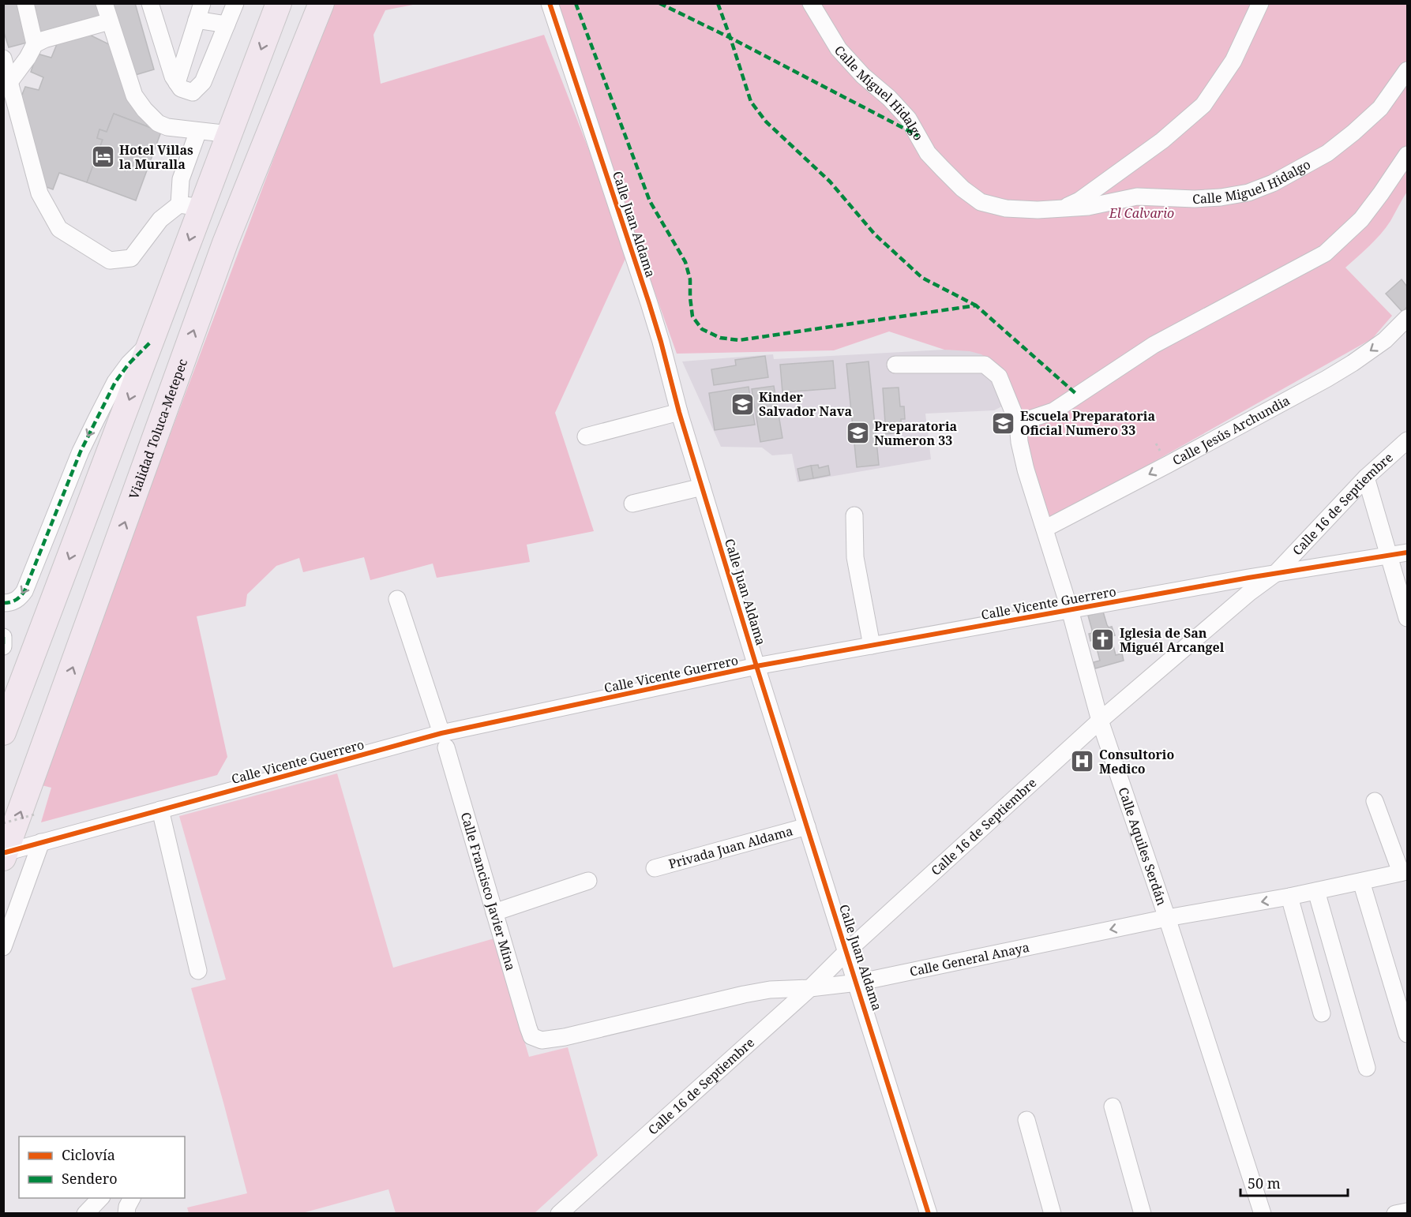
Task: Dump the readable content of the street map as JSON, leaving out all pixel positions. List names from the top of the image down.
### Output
{
  "streets": {
    "highway": ["Vialidad Toluca-Metepec"],
    "street": [
      "Calle Miguel Hidalgo",
      "Calle Juan Aldama",
      "Calle Jesús Archundia",
      "Calle 16 de Septiembre",
      "Calle Vicente Guerrero",
      "Privada Juan Aldama",
      "Calle Aquiles Serdán",
      "Calle Francisco Javier Mina",
      "Calle General Anaya"
    ]
  },
  "crossings": [
    ["Calle Juan Aldama", "Calle 16 de Septiembre"],
    ["Calle Juan Aldama", "Calle Vicente Guerrero"],
    ["Calle Juan Aldama", "Privada Juan Aldama"],
    ["Calle Juan Aldama", "Calle General Anaya"],
    ["Vialidad Toluca-Metepec", "Calle Vicente Guerrero"],
    ["Calle Jesús Archundia", "Calle Aquiles Serdán"],
    ["Calle 16 de Septiembre", "Calle Vicente Guerrero"],
    ["Calle 16 de Septiembre", "Calle Aquiles Serdán"],
    ["Calle 16 de Septiembre", "Calle General Anaya"],
    ["Calle Vicente Guerrero", "Calle Aquiles Serdán"],
    ["Calle Vicente Guerrero", "Calle Francisco Javier Mina"],
    ["Calle Aquiles Serdán", "Calle General Anaya"],
    ["Calle Francisco Javier Mina", "Calle General Anaya"]
  ],
  "one_way": ["Calle General Anaya"],
  "parks": ["El Calvario"],
  "places": {
    "hotel": ["Hotel Villas la Muralla"],
    "school or university": ["Kinder Salvador Nava", "Escuela Preparatoria Oficial Numero 33", "Preparatoria Numeron 33"],
    "church": ["Iglesia de San Miguél Arcangel"],
    "hospital": ["Consultorio Medico"]
  },
  "legend": ["Ciclovía", "Sendero"],
  "scale_bar": "50 m"
}
